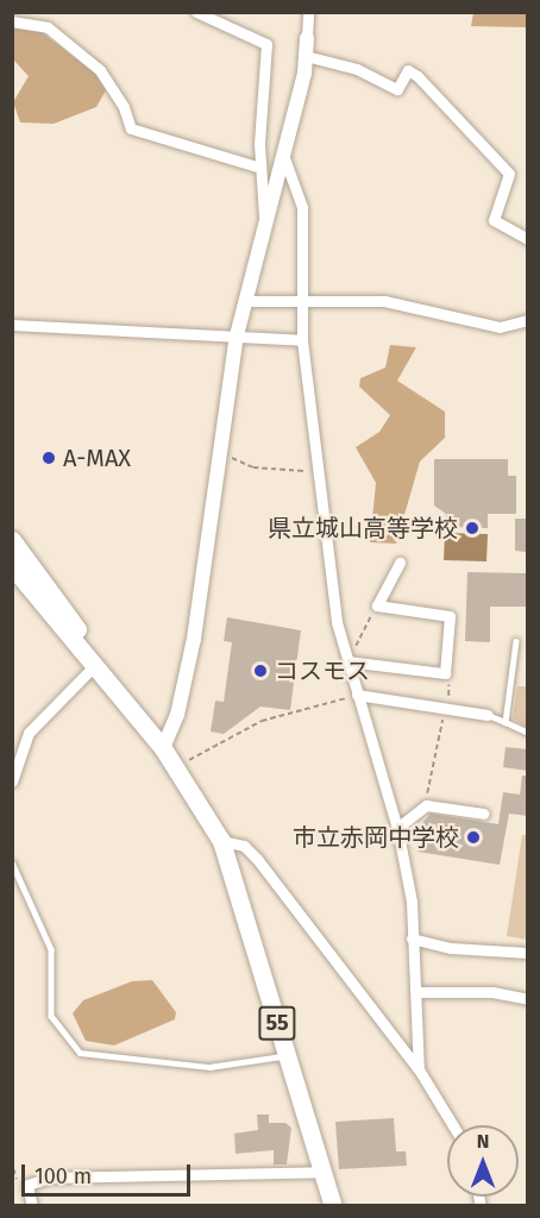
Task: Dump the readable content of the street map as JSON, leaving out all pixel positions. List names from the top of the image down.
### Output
{
  "streets": {
    "highway": ["55"]
  },
  "places": [
    "A-MAX",
    "県立城山高等学校",
    "コスモス",
    "市立赤岡中学校"
  ],
  "scale_bar": "100 m",
  "north": "top"
}
